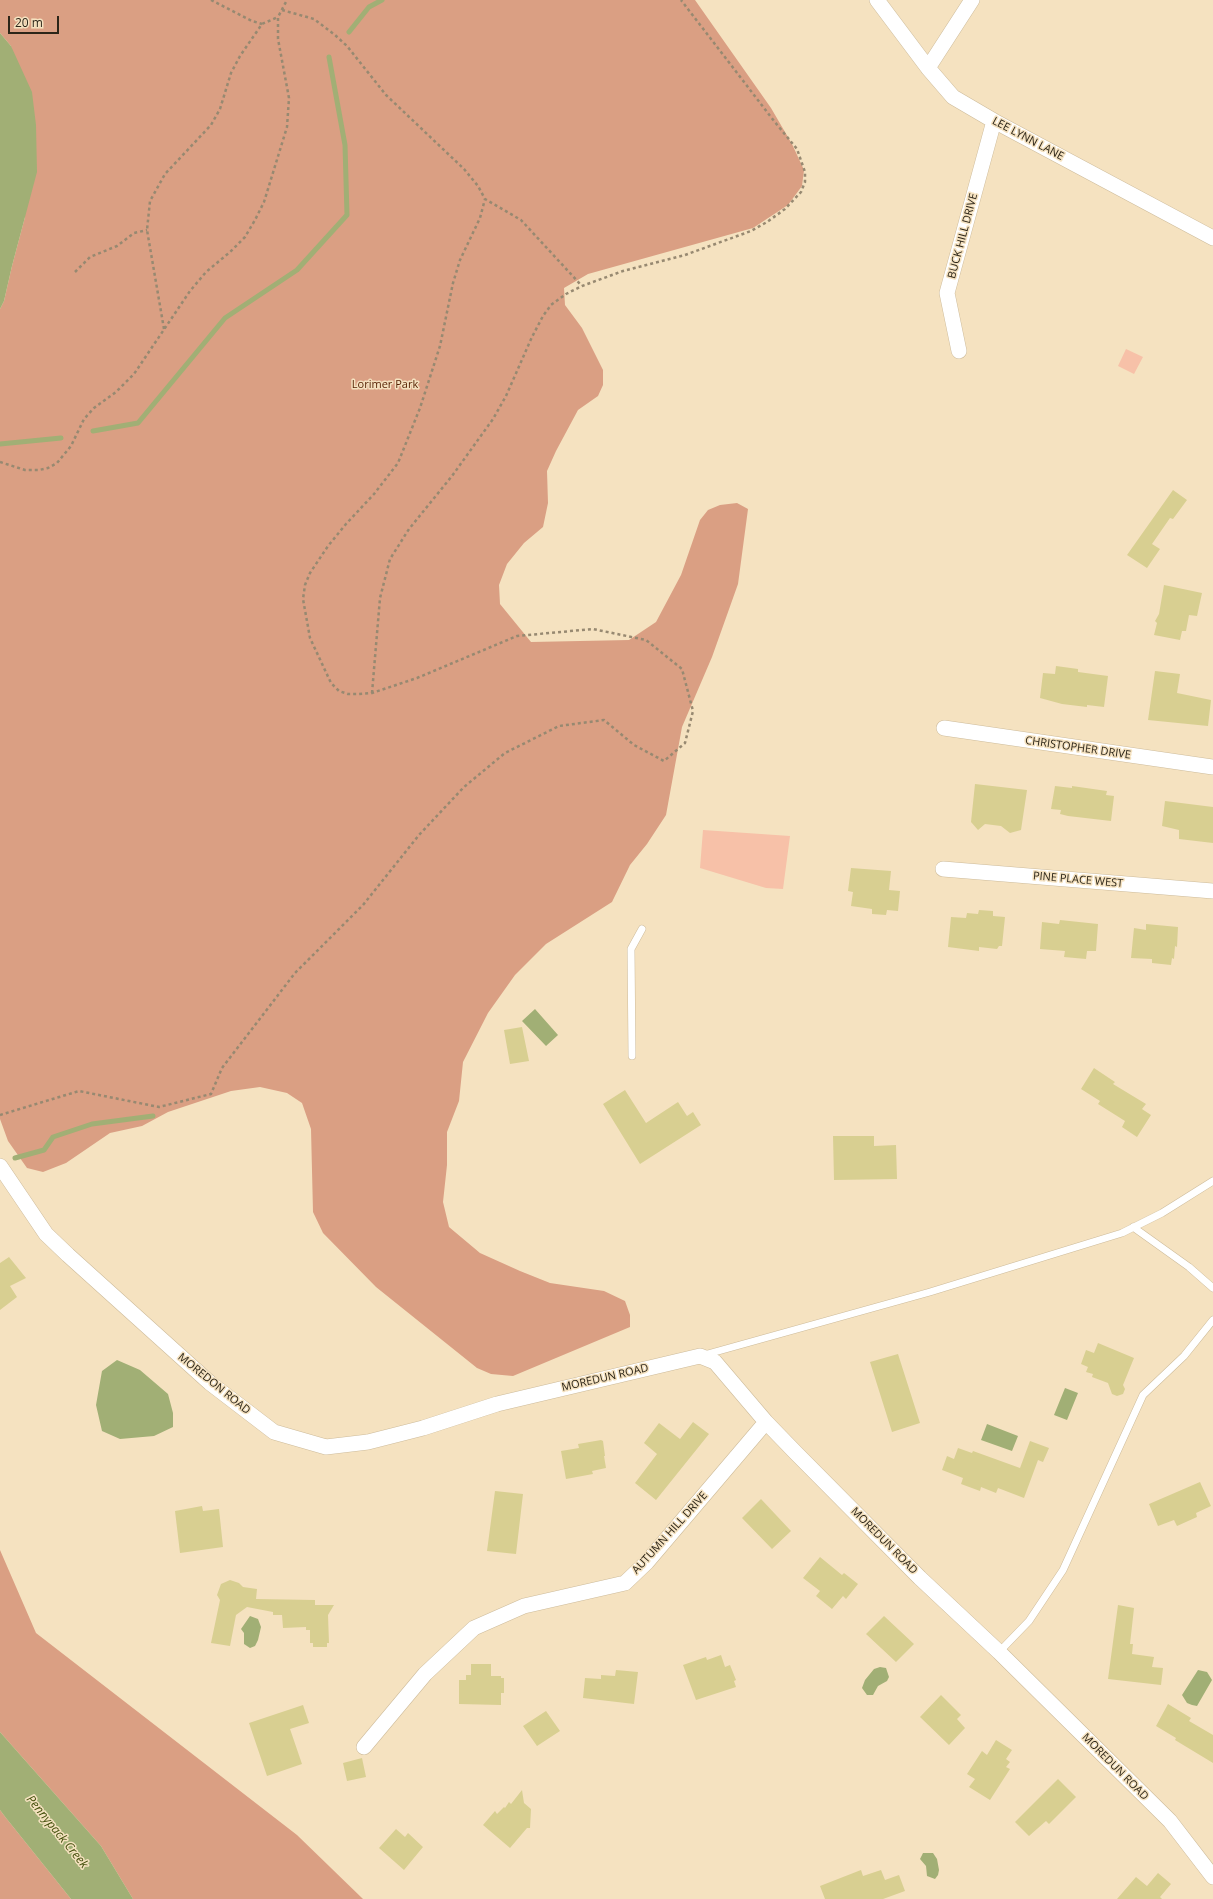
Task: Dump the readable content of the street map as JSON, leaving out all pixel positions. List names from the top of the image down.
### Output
{
  "streets": {
    "street": [
      "LEE LYNN LANE",
      "BUCK HILL DRIVE",
      "CHRISTOPHER DRIVE",
      "PINE PLACE WEST",
      "MOREDUN ROAD",
      "MOREDON ROAD",
      "AUTUMN HILL DRIVE"
    ]
  },
  "crossings": [
    ["LEE LYNN LANE", "BUCK HILL DRIVE"],
    ["MOREDUN ROAD", "MOREDON ROAD"],
    ["MOREDUN ROAD", "AUTUMN HILL DRIVE"]
  ],
  "water": ["Pennypack Creek"],
  "parks": ["Lorimer Park"],
  "scale_bar": "20 m"
}
